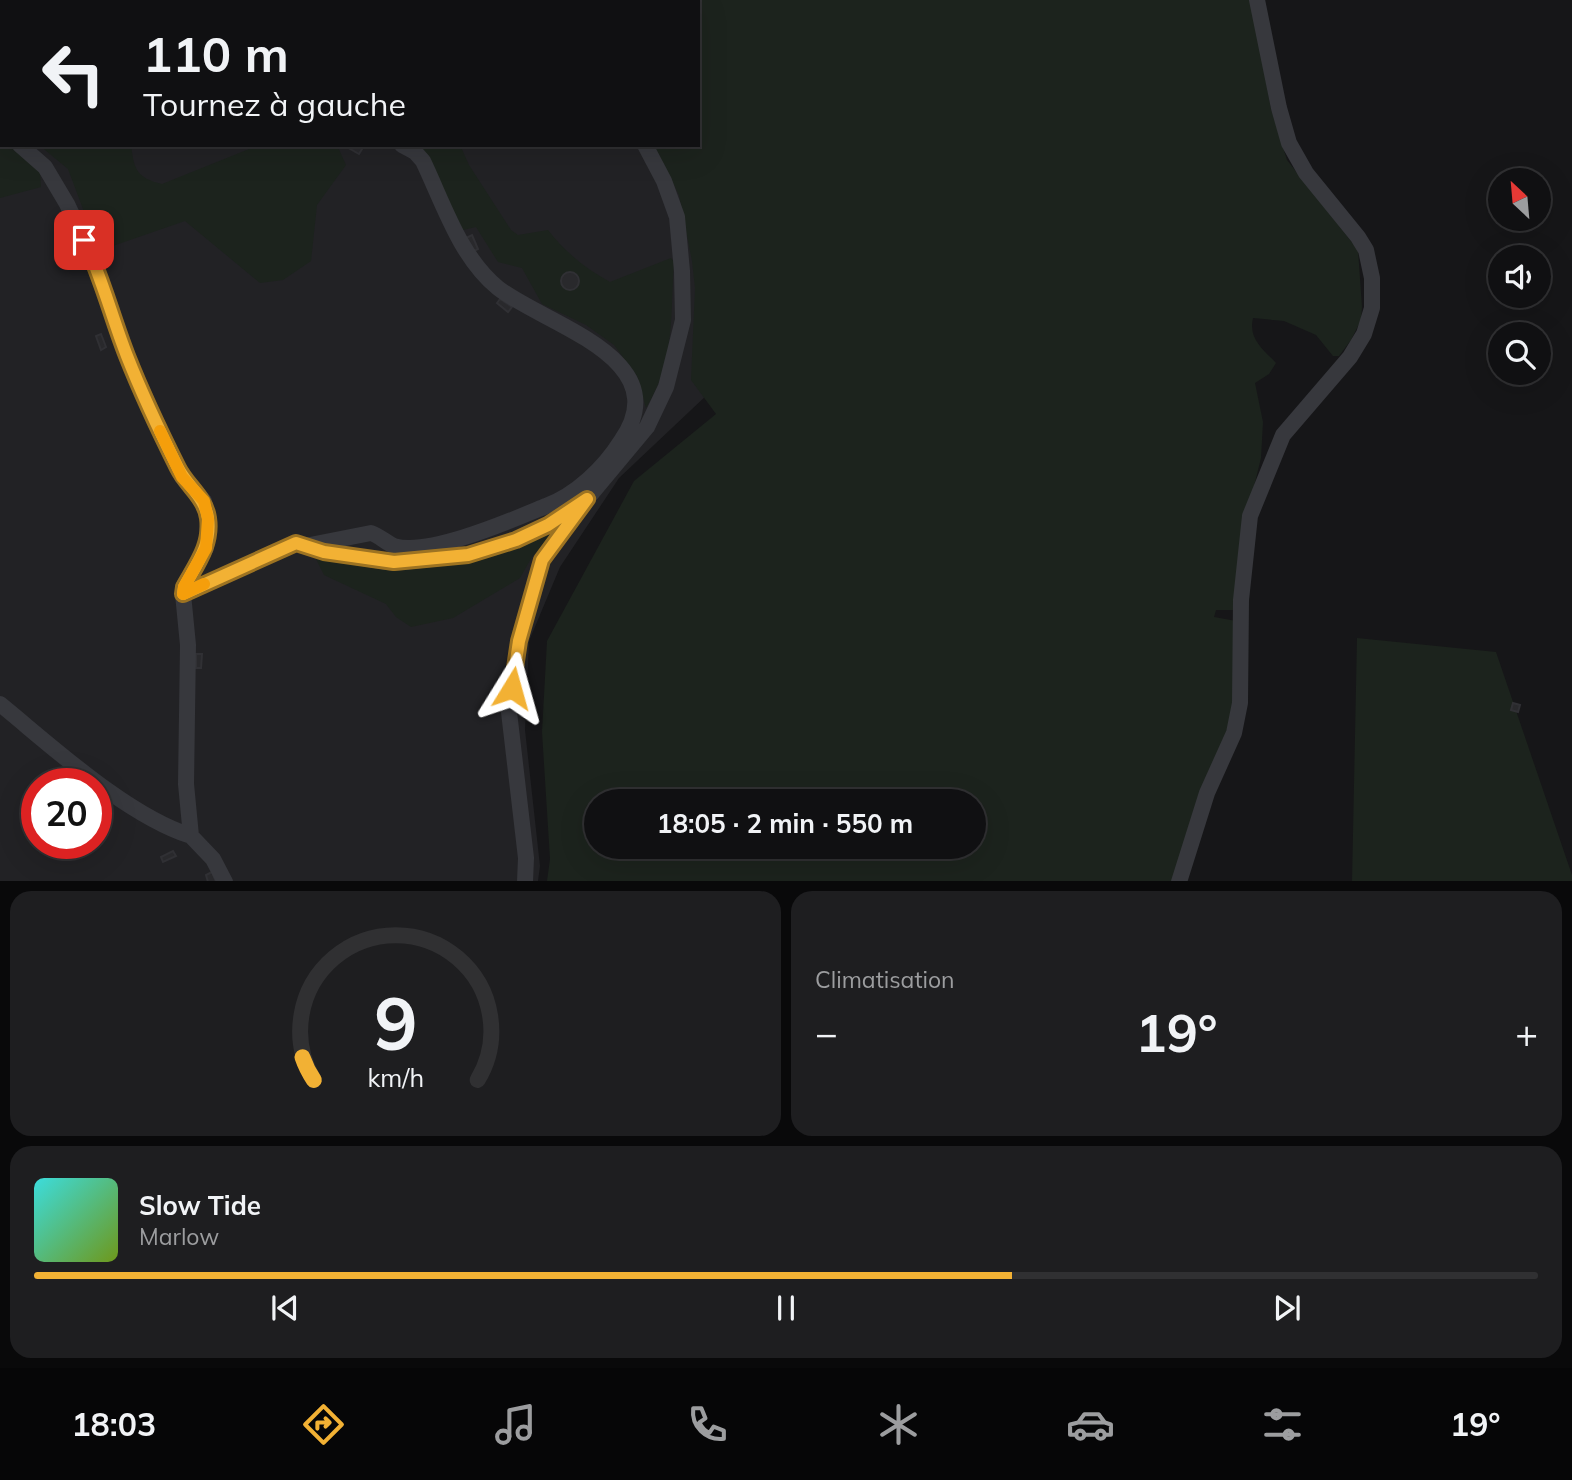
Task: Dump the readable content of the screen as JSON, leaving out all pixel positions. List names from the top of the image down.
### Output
{
  "north": "top left",
  "page": {
    "turn": ["110 m", "Tournez à gauche"],
    "limit": "20",
    "trip": "18:05 · 2 min · 550 m",
    "tile": "Climatisation",
    "heat": ["−", "19°", "+"],
    "song": ["Slow Tide", "Marlow"],
    "tabs": ["18:03", "19°"],
    "gauge": ["9", "km/h"]
  }
}
